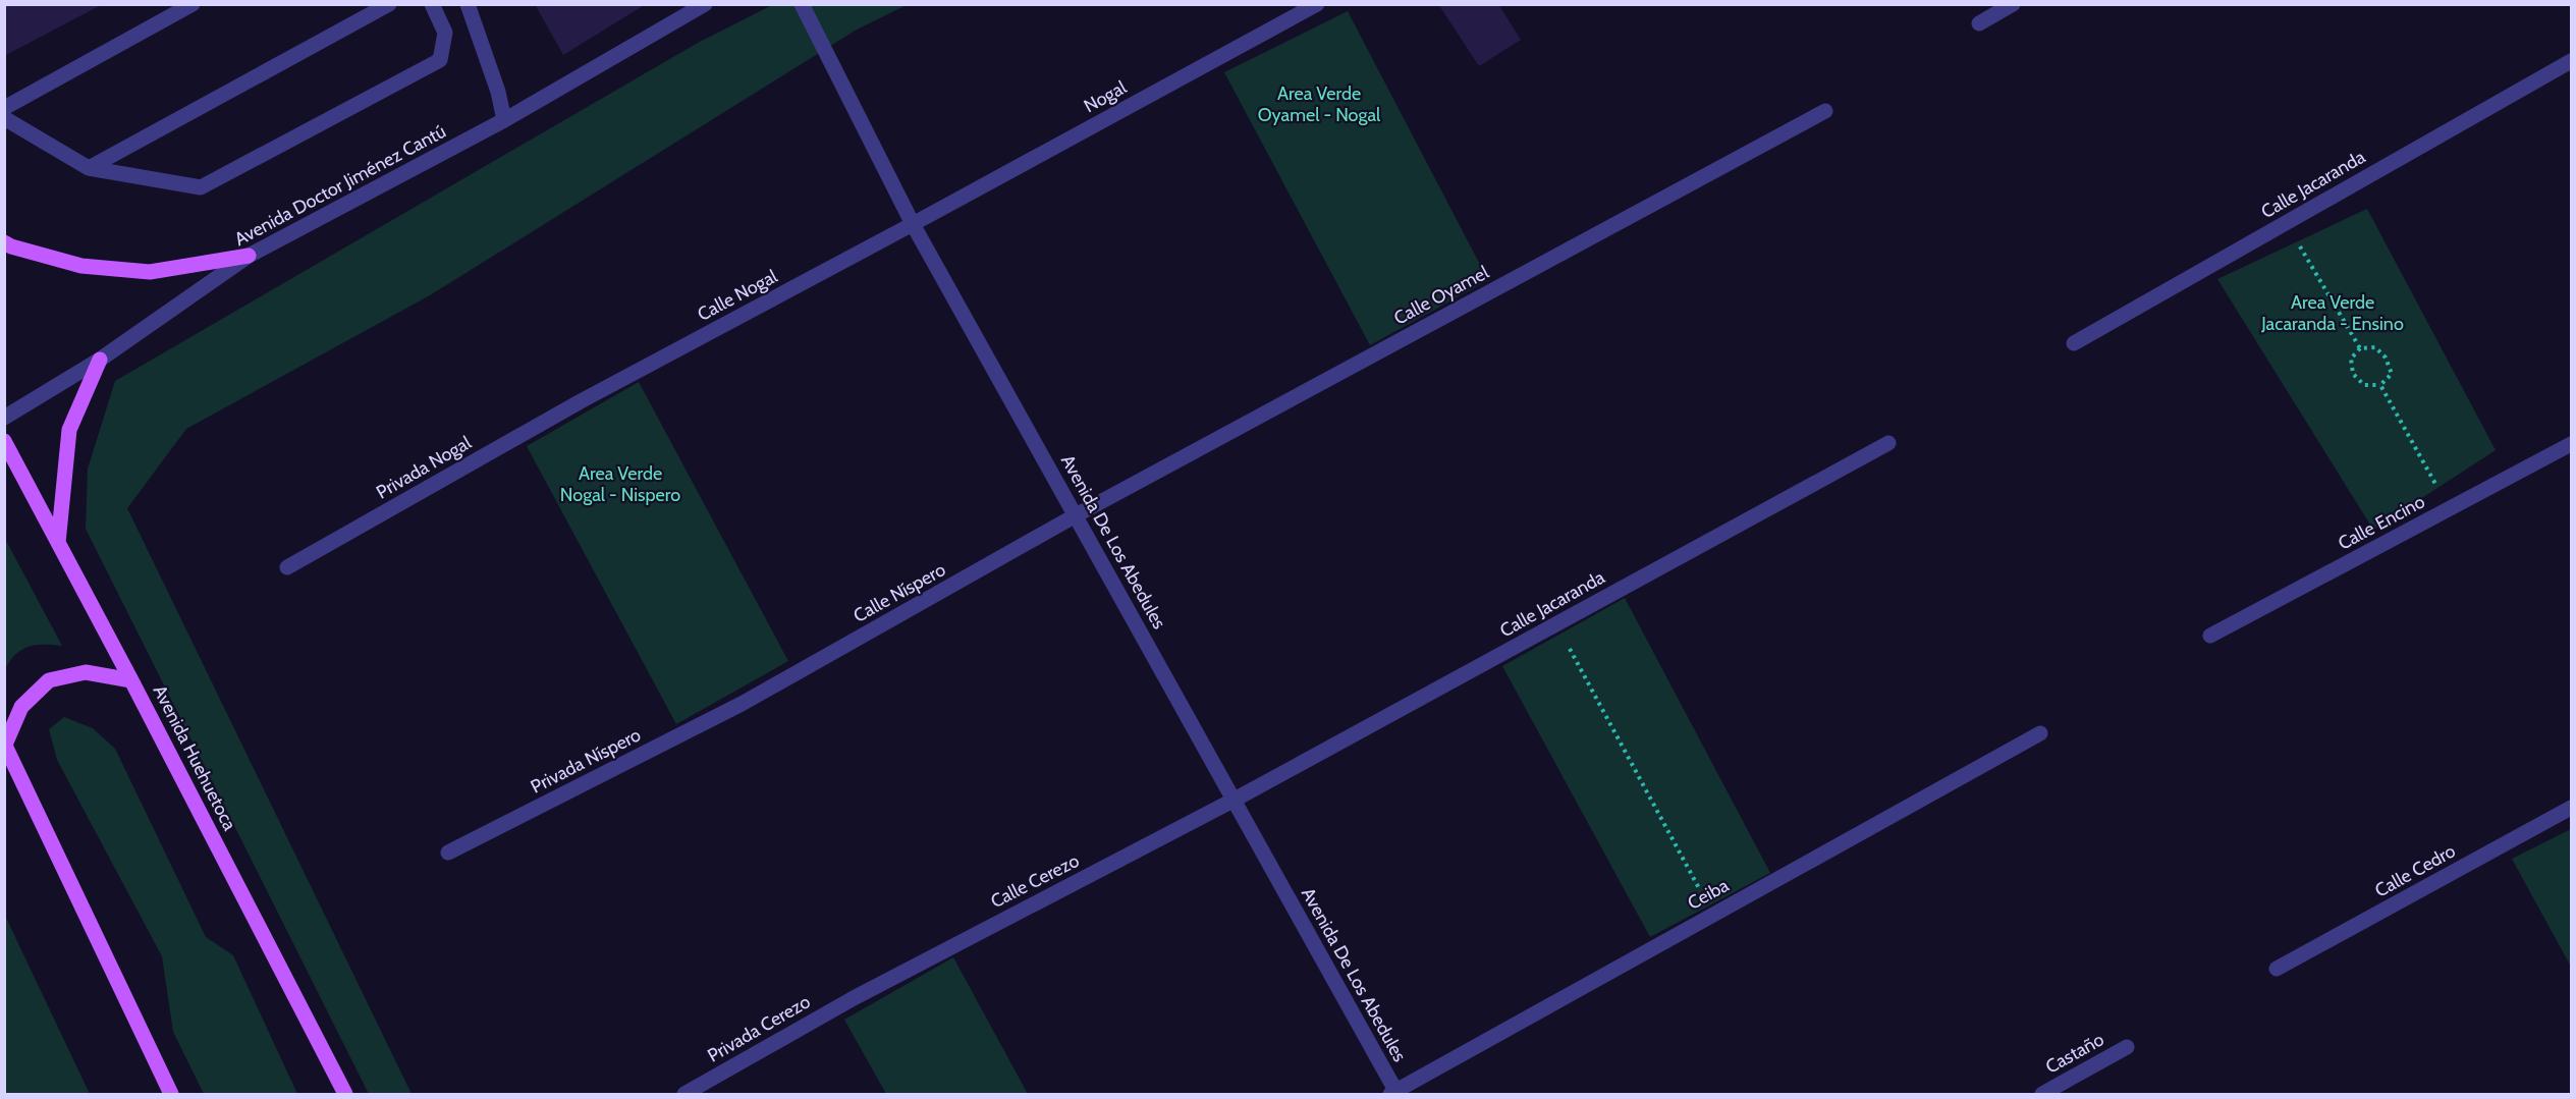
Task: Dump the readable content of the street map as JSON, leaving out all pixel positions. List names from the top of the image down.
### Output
{
  "streets": {
    "main road": ["Avenida Huehuetoca"],
    "street": [
      "Nogal",
      "Calle Jacaranda",
      "Avenida Doctor Jiménez Cantú",
      "Calle Nogal",
      "Calle Oyamel",
      "Privada Nogal",
      "Calle Encino",
      "Avenida De Los Abedules",
      "Calle Níspero",
      "Privada Níspero",
      "Calle Cedro",
      "Calle Cerezo",
      "Ceiba",
      "Privada Cerezo",
      "Castaño"
    ]
  },
  "crossings": [
    ["Nogal", "Calle Nogal"],
    ["Nogal", "Avenida De Los Abedules"],
    ["Calle Jacaranda", "Avenida De Los Abedules"],
    ["Calle Jacaranda", "Calle Cerezo"],
    ["Calle Nogal", "Privada Nogal"],
    ["Calle Nogal", "Avenida De Los Abedules"],
    ["Calle Oyamel", "Avenida De Los Abedules"],
    ["Calle Oyamel", "Calle Níspero"],
    ["Avenida De Los Abedules", "Calle Níspero"],
    ["Avenida De Los Abedules", "Calle Cerezo"],
    ["Avenida De Los Abedules", "Ceiba"],
    ["Calle Níspero", "Privada Níspero"],
    ["Calle Cerezo", "Privada Cerezo"]
  ],
  "parks": ["Area Verde Oyamel - Nogal", "Area Verde Jacaranda - Ensino", "Area Verde Nogal - Nispero"]
}
